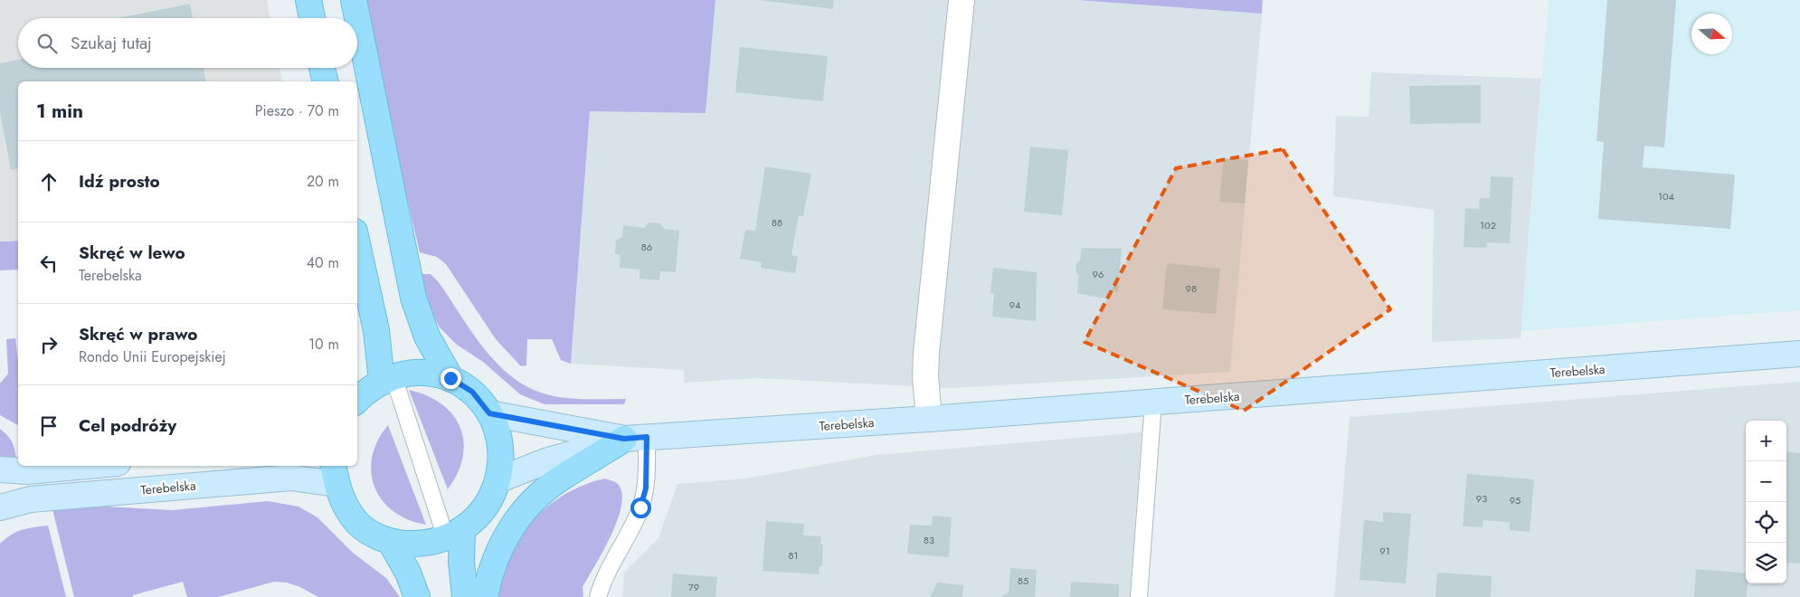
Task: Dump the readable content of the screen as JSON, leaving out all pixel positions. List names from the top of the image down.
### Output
{
  "streets": {
    "street": ["Terebelska"]
  },
  "house_numbers": [
    "104",
    "88",
    "102",
    "86",
    "96",
    "98",
    "94",
    "93",
    "95",
    "83",
    "91",
    "81",
    "85",
    "79"
  ],
  "north": "right",
  "page": {
    "search": "Szukaj tutaj",
    "heading": ["1 min", "Pieszo · 70 m"],
    "list": [
      ["Idź prosto", "20 m"],
      ["Skręć w lewo", "Terebelska", "40 m"],
      ["Skręć w prawo", "Rondo Unii Europejskiej", "10 m"],
      "Cel podróży"
    ],
    "map_buttons": ["+", "−"]
  }
}
